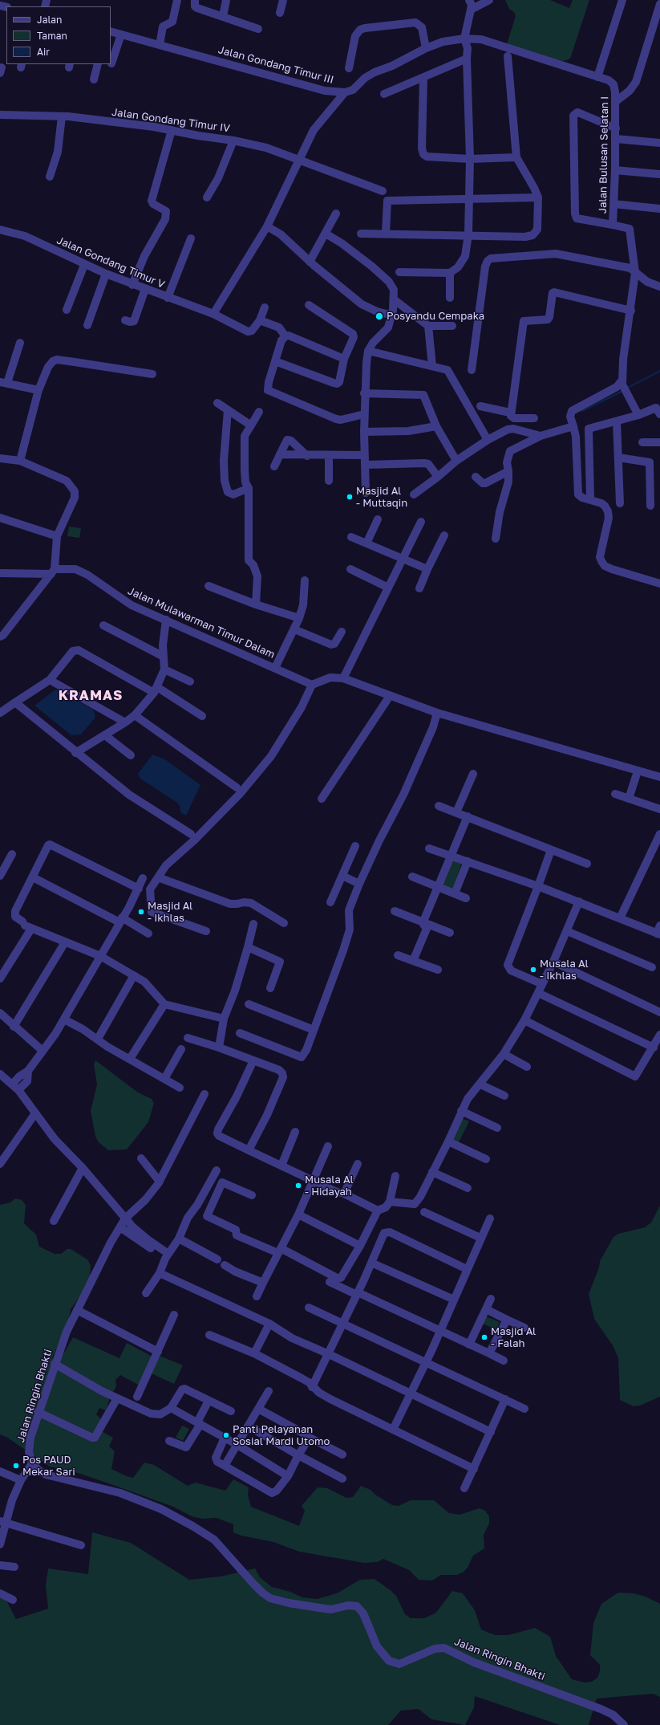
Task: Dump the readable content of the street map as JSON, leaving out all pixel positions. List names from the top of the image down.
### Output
{
  "streets": {
    "street": [
      "Jalan Gondang Timur III",
      "Jalan Gondang Timur IV",
      "Jalan Bulusan Selatan I",
      "Jalan Gondang Timur V",
      "Jalan Mulawarman Timur Dalam",
      "Jalan Ringin Bhakti"
    ]
  },
  "crossings": [
    ["Jalan Gondang Timur III", "Jalan Bulusan Selatan I"]
  ],
  "districts": ["KRAMAS"],
  "places": [
    "Posyandu Cempaka",
    "Masjid Al - Muttaqin",
    "Masjid Al - Ikhlas",
    "Musala Al - Ikhlas",
    "Musala Al - Hidayah",
    "Masjid Al - Falah",
    "Panti Pelayanan Sosial Mardi Utomo",
    "Pos PAUD Mekar Sari"
  ],
  "legend": ["Jalan", "Taman", "Air"]
}
